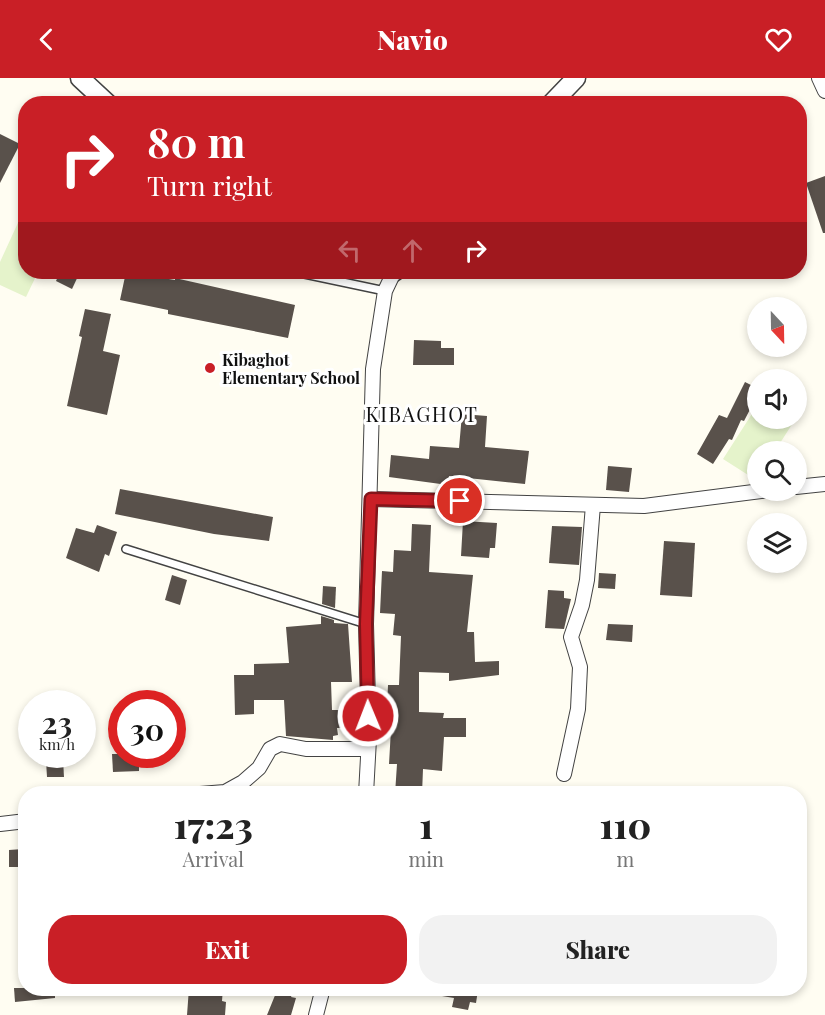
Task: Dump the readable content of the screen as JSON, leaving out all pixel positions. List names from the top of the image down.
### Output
{
  "districts": ["KIBAGHOT"],
  "places": ["Kibaghot Elementary School"],
  "north": "bottom",
  "page": {
    "header": "Navio",
    "turn": ["80 m", "Turn right"],
    "speed": "23 km/h",
    "limit": "30",
    "eta": [
      "17:23",
      "Arrival",
      "1",
      "min",
      "110",
      "m"
    ],
    "buttons": ["Exit", "Share"]
  }
}
